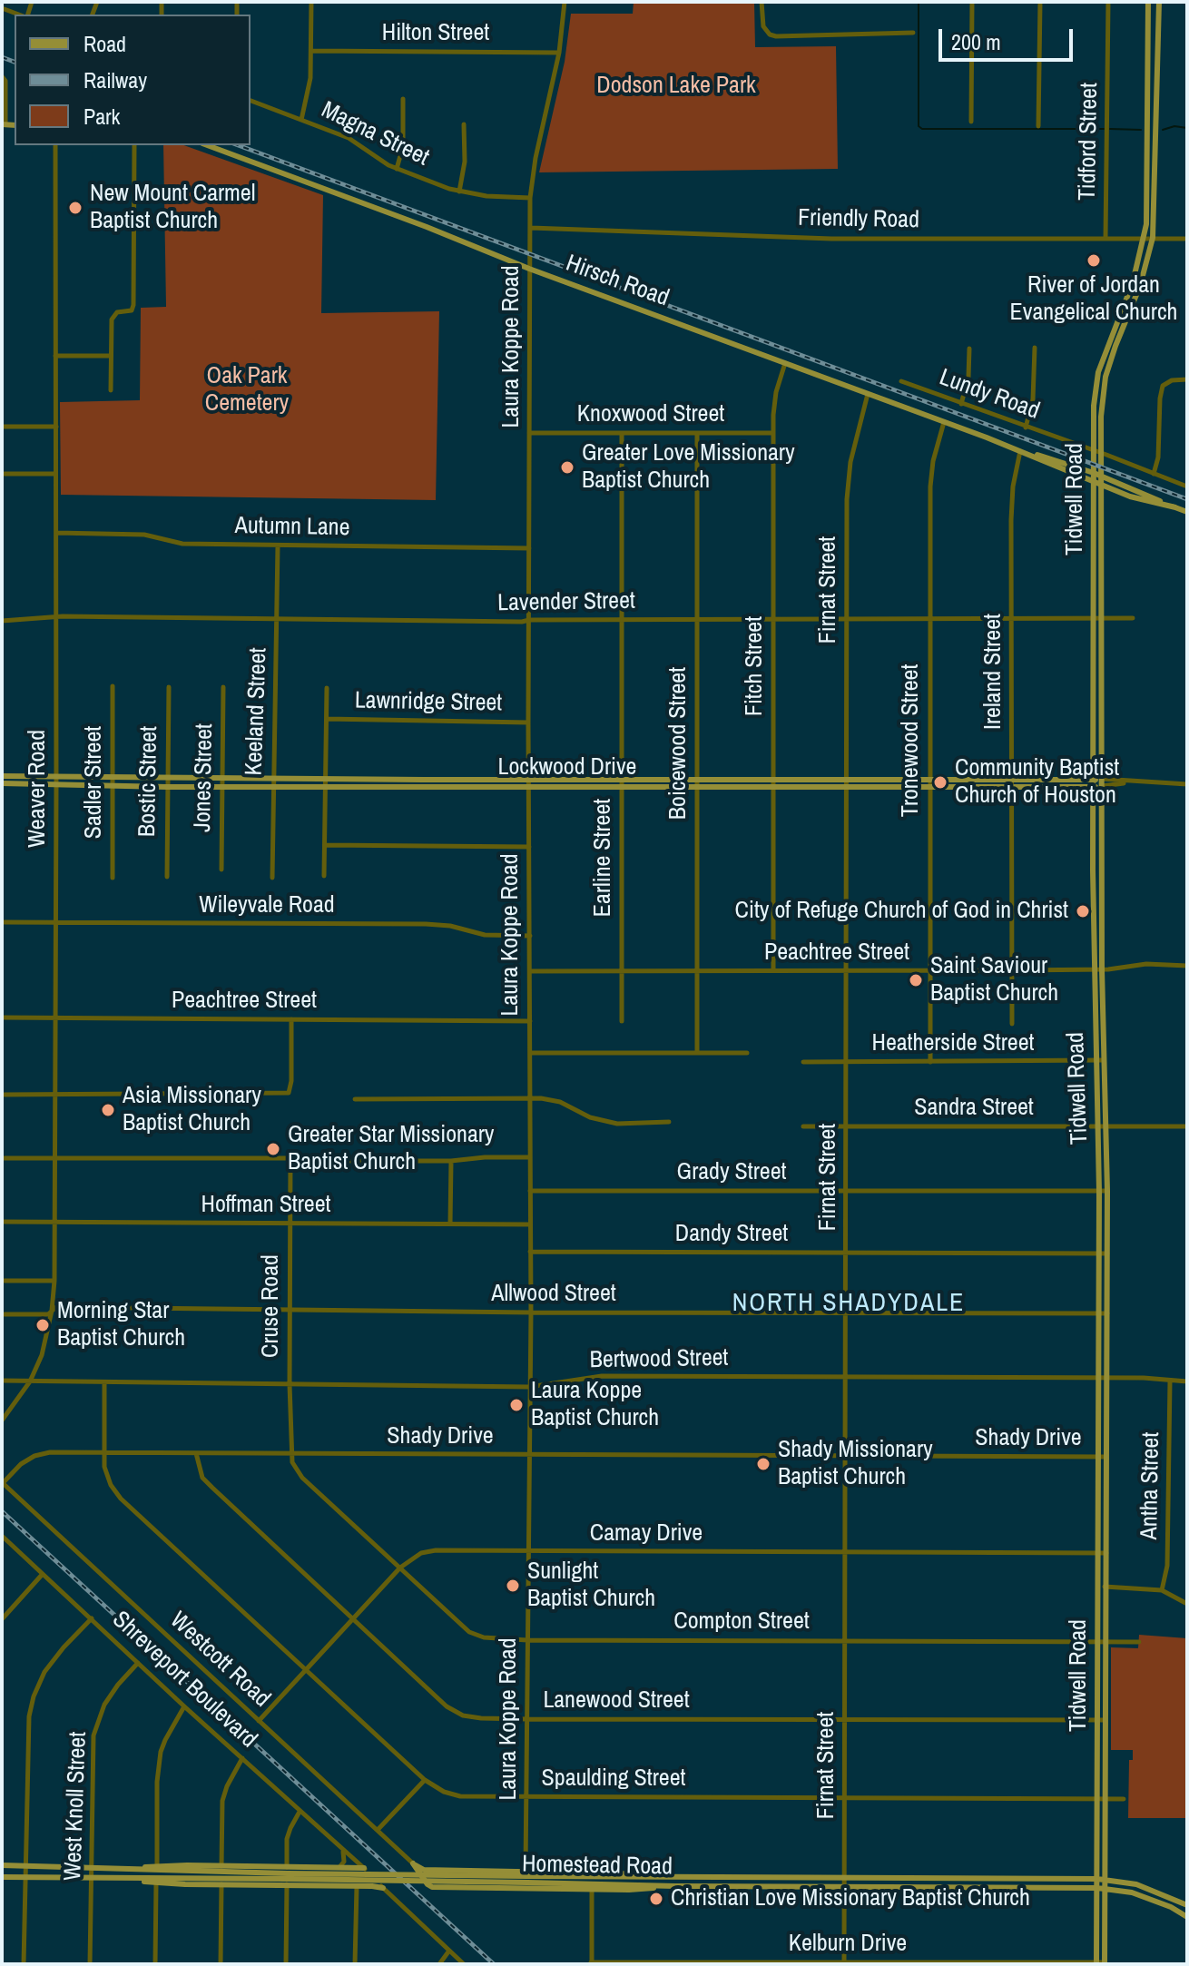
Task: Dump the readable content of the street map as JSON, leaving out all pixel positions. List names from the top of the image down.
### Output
{
  "streets": {
    "main road": [
      "Hirsch Road",
      "Tidwell Road",
      "Lockwood Drive",
      "Homestead Road"
    ],
    "street": [
      "Hilton Street",
      "Magna Street",
      "Tidford Street",
      "Friendly Road",
      "Laura Koppe Road",
      "Lundy Road",
      "Knoxwood Street",
      "Autumn Lane",
      "Firnat Street",
      "Lavender Street",
      "Fitch Street",
      "Ireland Street",
      "Lawnridge Street",
      "Keeland Street",
      "Tronewood Street",
      "Boicewood Street",
      "Jones Street",
      "Bostic Street",
      "Sadler Street",
      "Weaver Road",
      "Earline Street",
      "Wileyvale Road",
      "Peachtree Street",
      "Heatherside Street",
      "Sandra Street",
      "Grady Street",
      "Hoffman Street",
      "Dandy Street",
      "Allwood Street",
      "Cruse Road",
      "Bertwood Street",
      "Shady Drive",
      "Antha Street",
      "Camay Drive",
      "Compton Street",
      "Westcott Road",
      "Shreveport Boulevard",
      "Lanewood Street",
      "Spaulding Street",
      "West Knoll Street",
      "Kelburn Drive"
    ]
  },
  "crossings": [
    ["Hilton Street", "Laura Koppe Road"],
    ["Magna Street", "Laura Koppe Road"],
    ["Tidford Street", "Friendly Road"],
    ["Friendly Road", "Laura Koppe Road"],
    ["Friendly Road", "Tidwell Road"],
    ["Hirsch Road", "Laura Koppe Road"],
    ["Hirsch Road", "Tidwell Road"],
    ["Hirsch Road", "Firnat Street"],
    ["Hirsch Road", "Fitch Street"],
    ["Hirsch Road", "Ireland Street"],
    ["Hirsch Road", "Tronewood Street"],
    ["Laura Koppe Road", "Knoxwood Street"],
    ["Laura Koppe Road", "Autumn Lane"],
    ["Laura Koppe Road", "Lavender Street"],
    ["Laura Koppe Road", "Lawnridge Street"],
    ["Laura Koppe Road", "Lockwood Drive"],
    ["Laura Koppe Road", "Wileyvale Road"],
    ["Laura Koppe Road", "Peachtree Street"],
    ["Laura Koppe Road", "Grady Street"],
    ["Laura Koppe Road", "Hoffman Street"],
    ["Laura Koppe Road", "Dandy Street"],
    ["Laura Koppe Road", "Allwood Street"],
    ["Laura Koppe Road", "Bertwood Street"],
    ["Laura Koppe Road", "Shady Drive"],
    ["Laura Koppe Road", "Camay Drive"],
    ["Laura Koppe Road", "Compton Street"],
    ["Laura Koppe Road", "Lanewood Street"],
    ["Laura Koppe Road", "Spaulding Street"],
    ["Laura Koppe Road", "Homestead Road"],
    ["Lundy Road", "Tidwell Road"],
    ["Knoxwood Street", "Fitch Street"],
    ["Knoxwood Street", "Boicewood Street"],
    ["Knoxwood Street", "Earline Street"],
    ["Tidwell Road", "Lavender Street"],
    ["Tidwell Road", "Lockwood Drive"],
    ["Tidwell Road", "Peachtree Street"],
    ["Tidwell Road", "Heatherside Street"],
    ["Tidwell Road", "Sandra Street"],
    ["Tidwell Road", "Grady Street"],
    ["Tidwell Road", "Dandy Street"],
    ["Tidwell Road", "Allwood Street"],
    ["Tidwell Road", "Bertwood Street"],
    ["Tidwell Road", "Shady Drive"],
    ["Tidwell Road", "Camay Drive"],
    ["Tidwell Road", "Compton Street"],
    ["Tidwell Road", "Lanewood Street"],
    ["Tidwell Road", "Spaulding Street"],
    ["Tidwell Road", "Homestead Road"],
    ["Tidwell Road", "Kelburn Drive"],
    ["Autumn Lane", "Keeland Street"],
    ["Autumn Lane", "Weaver Road"],
    ["Firnat Street", "Lavender Street"],
    ["Firnat Street", "Lockwood Drive"],
    ["Firnat Street", "Peachtree Street"],
    ["Firnat Street", "Heatherside Street"],
    ["Firnat Street", "Sandra Street"],
    ["Firnat Street", "Grady Street"],
    ["Firnat Street", "Dandy Street"],
    ["Firnat Street", "Allwood Street"],
    ["Firnat Street", "Bertwood Street"],
    ["Firnat Street", "Shady Drive"],
    ["Firnat Street", "Camay Drive"],
    ["Firnat Street", "Compton Street"],
    ["Firnat Street", "Lanewood Street"],
    ["Firnat Street", "Spaulding Street"],
    ["Firnat Street", "Homestead Road"],
    ["Firnat Street", "Kelburn Drive"],
    ["Lavender Street", "Fitch Street"],
    ["Lavender Street", "Ireland Street"],
    ["Lavender Street", "Keeland Street"],
    ["Lavender Street", "Tronewood Street"],
    ["Lavender Street", "Boicewood Street"],
    ["Lavender Street", "Weaver Road"],
    ["Lavender Street", "Earline Street"],
    ["Fitch Street", "Lockwood Drive"],
    ["Fitch Street", "Peachtree Street"],
    ["Ireland Street", "Lockwood Drive"],
    ["Ireland Street", "Peachtree Street"],
    ["Keeland Street", "Lockwood Drive"],
    ["Tronewood Street", "Lockwood Drive"],
    ["Tronewood Street", "Peachtree Street"],
    ["Tronewood Street", "Heatherside Street"],
    ["Boicewood Street", "Lockwood Drive"],
    ["Boicewood Street", "Peachtree Street"],
    ["Lockwood Drive", "Jones Street"],
    ["Lockwood Drive", "Bostic Street"],
    ["Lockwood Drive", "Sadler Street"],
    ["Lockwood Drive", "Weaver Road"],
    ["Lockwood Drive", "Earline Street"],
    ["Weaver Road", "Wileyvale Road"],
    ["Weaver Road", "Peachtree Street"],
    ["Weaver Road", "Hoffman Street"],
    ["Weaver Road", "Allwood Street"],
    ["Weaver Road", "Cruse Road"],
    ["Weaver Road", "Bertwood Street"],
    ["Earline Street", "Peachtree Street"],
    ["Hoffman Street", "Cruse Road"],
    ["Allwood Street", "Cruse Road"],
    ["Cruse Road", "Bertwood Street"],
    ["Cruse Road", "Shady Drive"],
    ["Cruse Road", "Compton Street"],
    ["Bertwood Street", "Antha Street"],
    ["Bertwood Street", "Spaulding Street"],
    ["Shady Drive", "Compton Street"],
    ["Shady Drive", "Westcott Road"],
    ["Shady Drive", "Lanewood Street"],
    ["Shady Drive", "Spaulding Street"],
    ["Camay Drive", "Compton Street"],
    ["Camay Drive", "Westcott Road"],
    ["Camay Drive", "Lanewood Street"],
    ["Camay Drive", "Spaulding Street"],
    ["Shreveport Boulevard", "West Knoll Street"],
    ["West Knoll Street", "Homestead Road"]
  ],
  "districts": ["NORTH SHADYDALE"],
  "parks": ["Dodson Lake Park", "Oak Park Cemetery"],
  "places": [
    "New Mount Carmel Baptist Church",
    "River of Jordan Evangelical Church",
    "Greater Love Missionary Baptist Church",
    "Community Baptist Church of Houston",
    "City of Refuge Church of God in Christ",
    "Saint Saviour Baptist Church",
    "Asia Missionary Baptist Church",
    "Greater Star Missionary Baptist Church",
    "Morning Star Baptist Church",
    "Laura Koppe Baptist Church",
    "Shady Missionary Baptist Church",
    "Sunlight Baptist Church",
    "Christian Love Missionary Baptist Church"
  ],
  "legend": ["Road", "Railway", "Park"],
  "scale_bar": "200 m"
}
